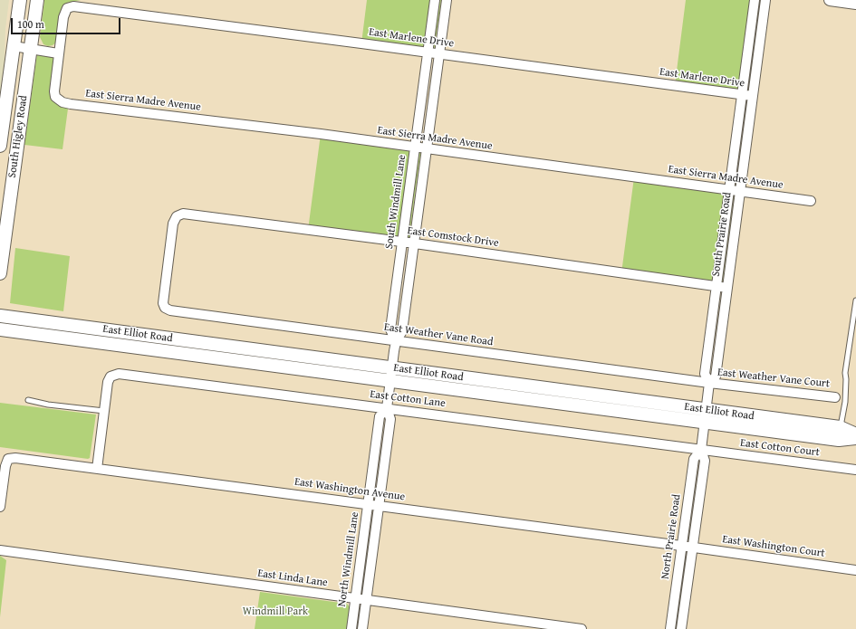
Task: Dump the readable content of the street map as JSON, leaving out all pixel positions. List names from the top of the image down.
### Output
{
  "streets": {
    "main road": ["South Higley Road", "East Elliot Road"],
    "street": [
      "East Marlene Drive",
      "East Sierra Madre Avenue",
      "South Windmill Lane",
      "South Prairie Road",
      "East Comstock Drive",
      "East Weather Vane Road",
      "East Weather Vane Court",
      "East Cotton Lane",
      "East Cotton Court",
      "East Washington Avenue",
      "North Prairie Road",
      "East Washington Court",
      "North Windmill Lane",
      "East Linda Lane"
    ]
  },
  "crossings": [
    ["East Marlene Drive", "East Sierra Madre Avenue"],
    ["East Marlene Drive", "South Windmill Lane"],
    ["East Marlene Drive", "South Prairie Road"],
    ["East Sierra Madre Avenue", "South Windmill Lane"],
    ["East Sierra Madre Avenue", "South Prairie Road"],
    ["South Windmill Lane", "East Comstock Drive"],
    ["South Windmill Lane", "East Elliot Road"],
    ["South Windmill Lane", "East Weather Vane Road"],
    ["South Windmill Lane", "North Windmill Lane"],
    ["South Prairie Road", "East Comstock Drive"],
    ["South Prairie Road", "East Elliot Road"],
    ["South Prairie Road", "East Weather Vane Road"],
    ["South Prairie Road", "East Weather Vane Court"],
    ["South Prairie Road", "North Prairie Road"],
    ["East Comstock Drive", "East Weather Vane Road"],
    ["East Elliot Road", "North Prairie Road"],
    ["East Elliot Road", "North Windmill Lane"],
    ["East Weather Vane Road", "East Weather Vane Court"],
    ["East Cotton Lane", "East Cotton Court"],
    ["East Cotton Lane", "North Prairie Road"],
    ["East Cotton Lane", "North Windmill Lane"],
    ["East Cotton Court", "North Prairie Road"],
    ["East Washington Avenue", "North Prairie Road"],
    ["East Washington Avenue", "East Washington Court"],
    ["East Washington Avenue", "North Windmill Lane"],
    ["North Prairie Road", "East Washington Court"],
    ["North Windmill Lane", "East Linda Lane"]
  ],
  "parks": ["Windmill Park"],
  "scale_bar": "100 m"
}
